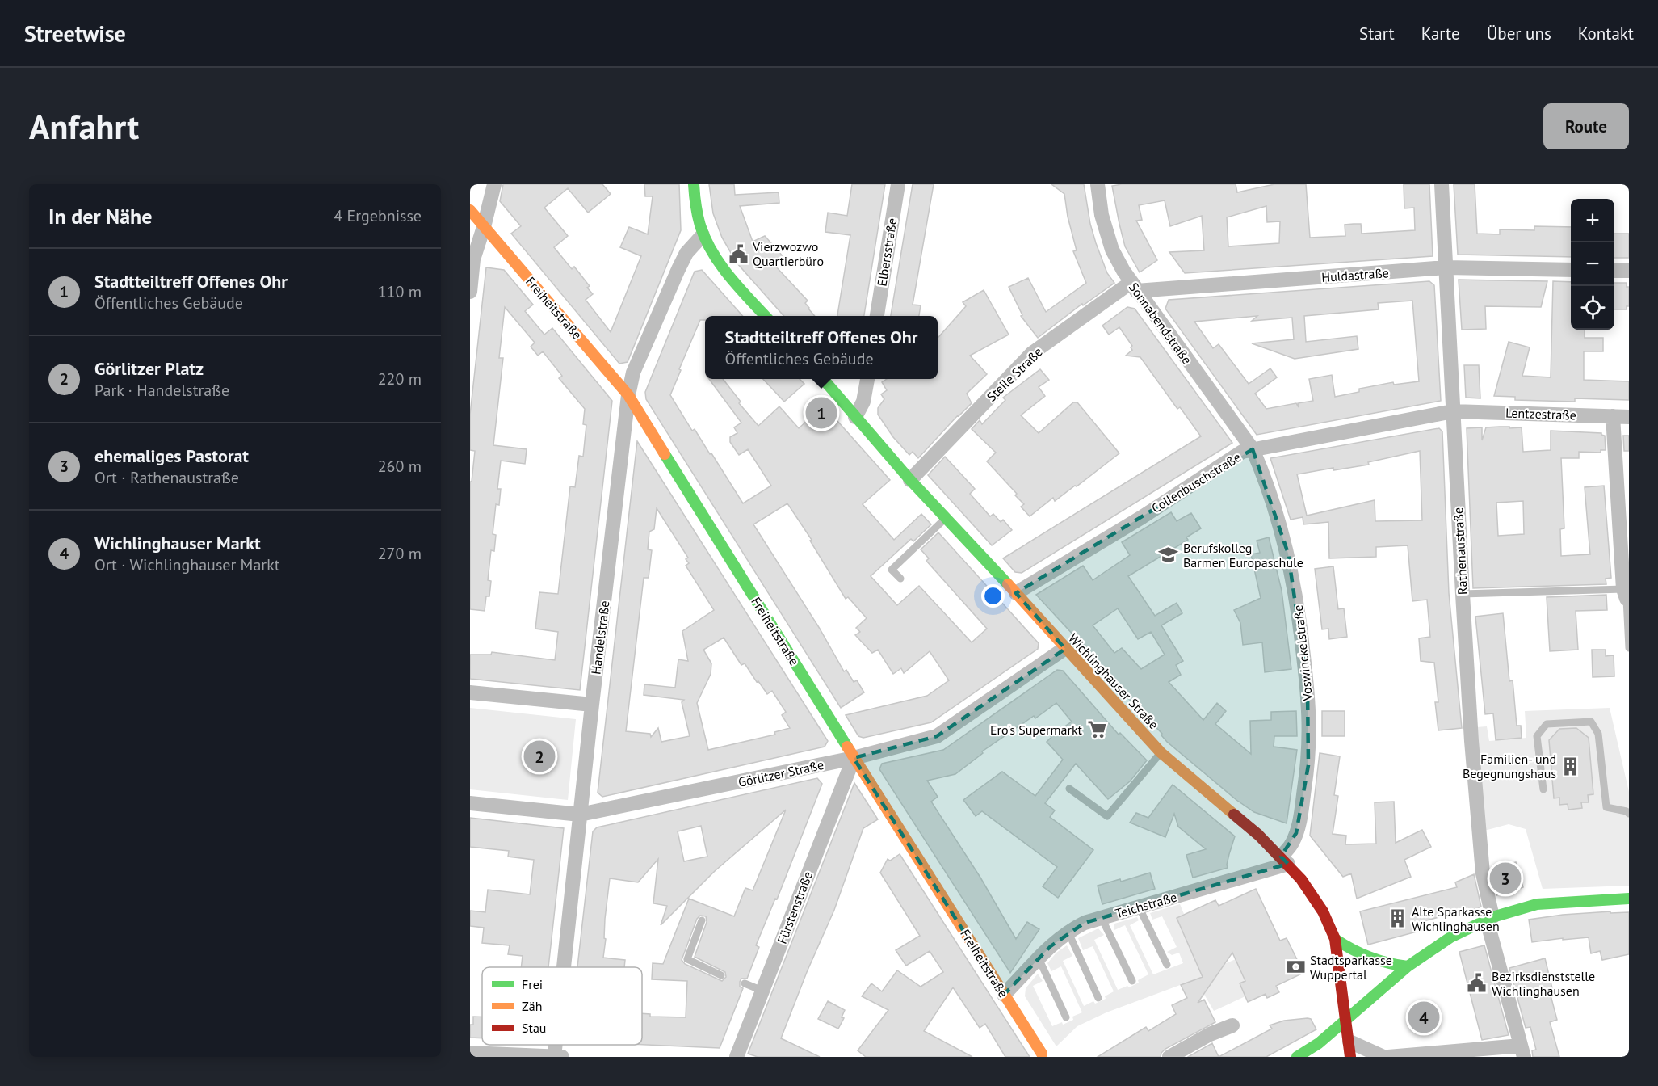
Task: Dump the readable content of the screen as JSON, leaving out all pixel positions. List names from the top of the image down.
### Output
{
  "streets": {
    "street": [
      "Elbersstraße",
      "Huldastraße",
      "Freiheitstraße",
      "Sonnabendstraße",
      "Steile Straße",
      "Lentzestraße",
      "Collenbuschstraße",
      "Rathenaustraße",
      "Handelstraße",
      "Voswinckelstraße",
      "Wichlinghauser Straße",
      "Görlitzer Straße",
      "Teichstraße",
      "Fürstenstraße"
    ]
  },
  "crossings": [
    ["Huldastraße", "Sonnabendstraße"],
    ["Huldastraße", "Steile Straße"],
    ["Huldastraße", "Rathenaustraße"],
    ["Freiheitstraße", "Handelstraße"],
    ["Freiheitstraße", "Görlitzer Straße"],
    ["Freiheitstraße", "Teichstraße"],
    ["Freiheitstraße", "Fürstenstraße"],
    ["Sonnabendstraße", "Steile Straße"],
    ["Sonnabendstraße", "Collenbuschstraße"],
    ["Sonnabendstraße", "Voswinckelstraße"],
    ["Steile Straße", "Wichlinghauser Straße"],
    ["Lentzestraße", "Collenbuschstraße"],
    ["Lentzestraße", "Rathenaustraße"],
    ["Collenbuschstraße", "Rathenaustraße"],
    ["Collenbuschstraße", "Voswinckelstraße"],
    ["Collenbuschstraße", "Wichlinghauser Straße"],
    ["Handelstraße", "Görlitzer Straße"],
    ["Voswinckelstraße", "Wichlinghauser Straße"],
    ["Voswinckelstraße", "Teichstraße"],
    ["Wichlinghauser Straße", "Görlitzer Straße"],
    ["Wichlinghauser Straße", "Teichstraße"],
    ["Görlitzer Straße", "Fürstenstraße"]
  ],
  "places": {
    "public building": ["Vierzwozwo Quartierbüro", "Bezirksdienststelle Wichlinghausen"],
    "school or university": ["Berufskolleg Barmen Europaschule"],
    "supermarket": ["Ero's Supermarkt"],
    "building": ["Familien- und Begegnungshaus", "Alte Sparkasse Wichlinghausen"],
    "bank": ["Stadtsparkasse Wuppertal"]
  },
  "legend": ["Frei", "Zäh", "Stau"],
  "page": {
    "header": "Streetwise",
    "nav": [
      "Start",
      "Karte",
      "Über uns",
      "Kontakt"
    ],
    "buttons": "Route",
    "title": "Anfahrt",
    "heading": ["In der Nähe", "4 Ergebnisse"],
    "map_buttons": ["+", "−"],
    "list": [
      {
        "mark": "1",
        "name": "Stadtteiltreff Offenes Ohr",
        "note": "Öffentliches Gebäude",
        "value": "110 m"
      },
      {
        "mark": "2",
        "name": "Görlitzer Platz",
        "note": "Park · Handelstraße",
        "value": "220 m"
      },
      {
        "mark": "3",
        "name": "ehemaliges Pastorat",
        "note": "Ort · Rathenaustraße",
        "value": "260 m"
      },
      {
        "mark": "4",
        "name": "Wichlinghauser Markt",
        "note": "Ort · Wichlinghauser Markt",
        "value": "270 m"
      }
    ],
    "popup": ["Stadtteiltreff Offenes Ohr", "Öffentliches Gebäude"],
    "pins": [
      "1",
      "2",
      "3",
      "4"
    ]
  }
}
